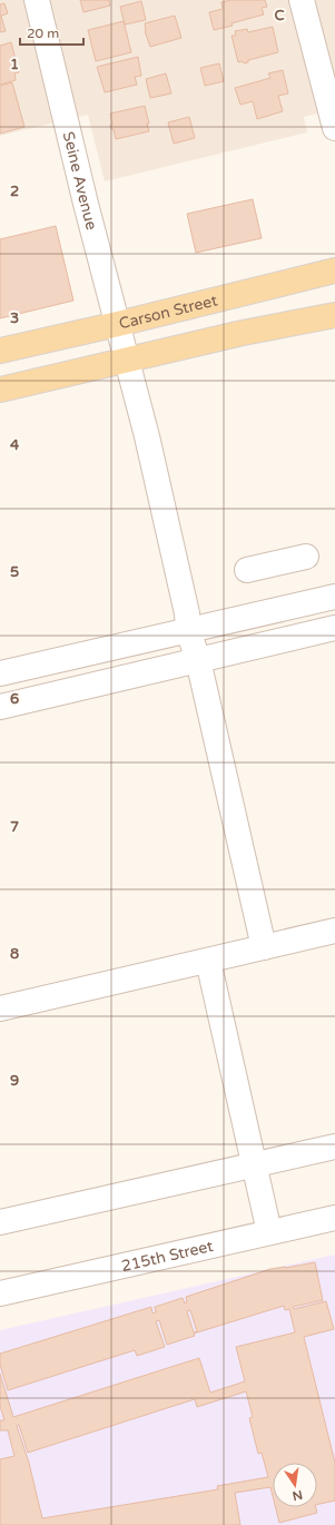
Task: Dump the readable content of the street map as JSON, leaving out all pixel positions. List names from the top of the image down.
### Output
{
  "streets": {
    "main road": ["Carson Street"],
    "street": ["Seine Avenue", "215th Street"]
  },
  "crossings": [
    ["Seine Avenue", "Carson Street"]
  ],
  "scale_bar": "20 m",
  "north": "bottom",
  "grid": {
    "columns": ["C"],
    "rows": [
      "1",
      "2",
      "3",
      "4",
      "5",
      "6",
      "7",
      "8",
      "9"
    ]
  }
}
